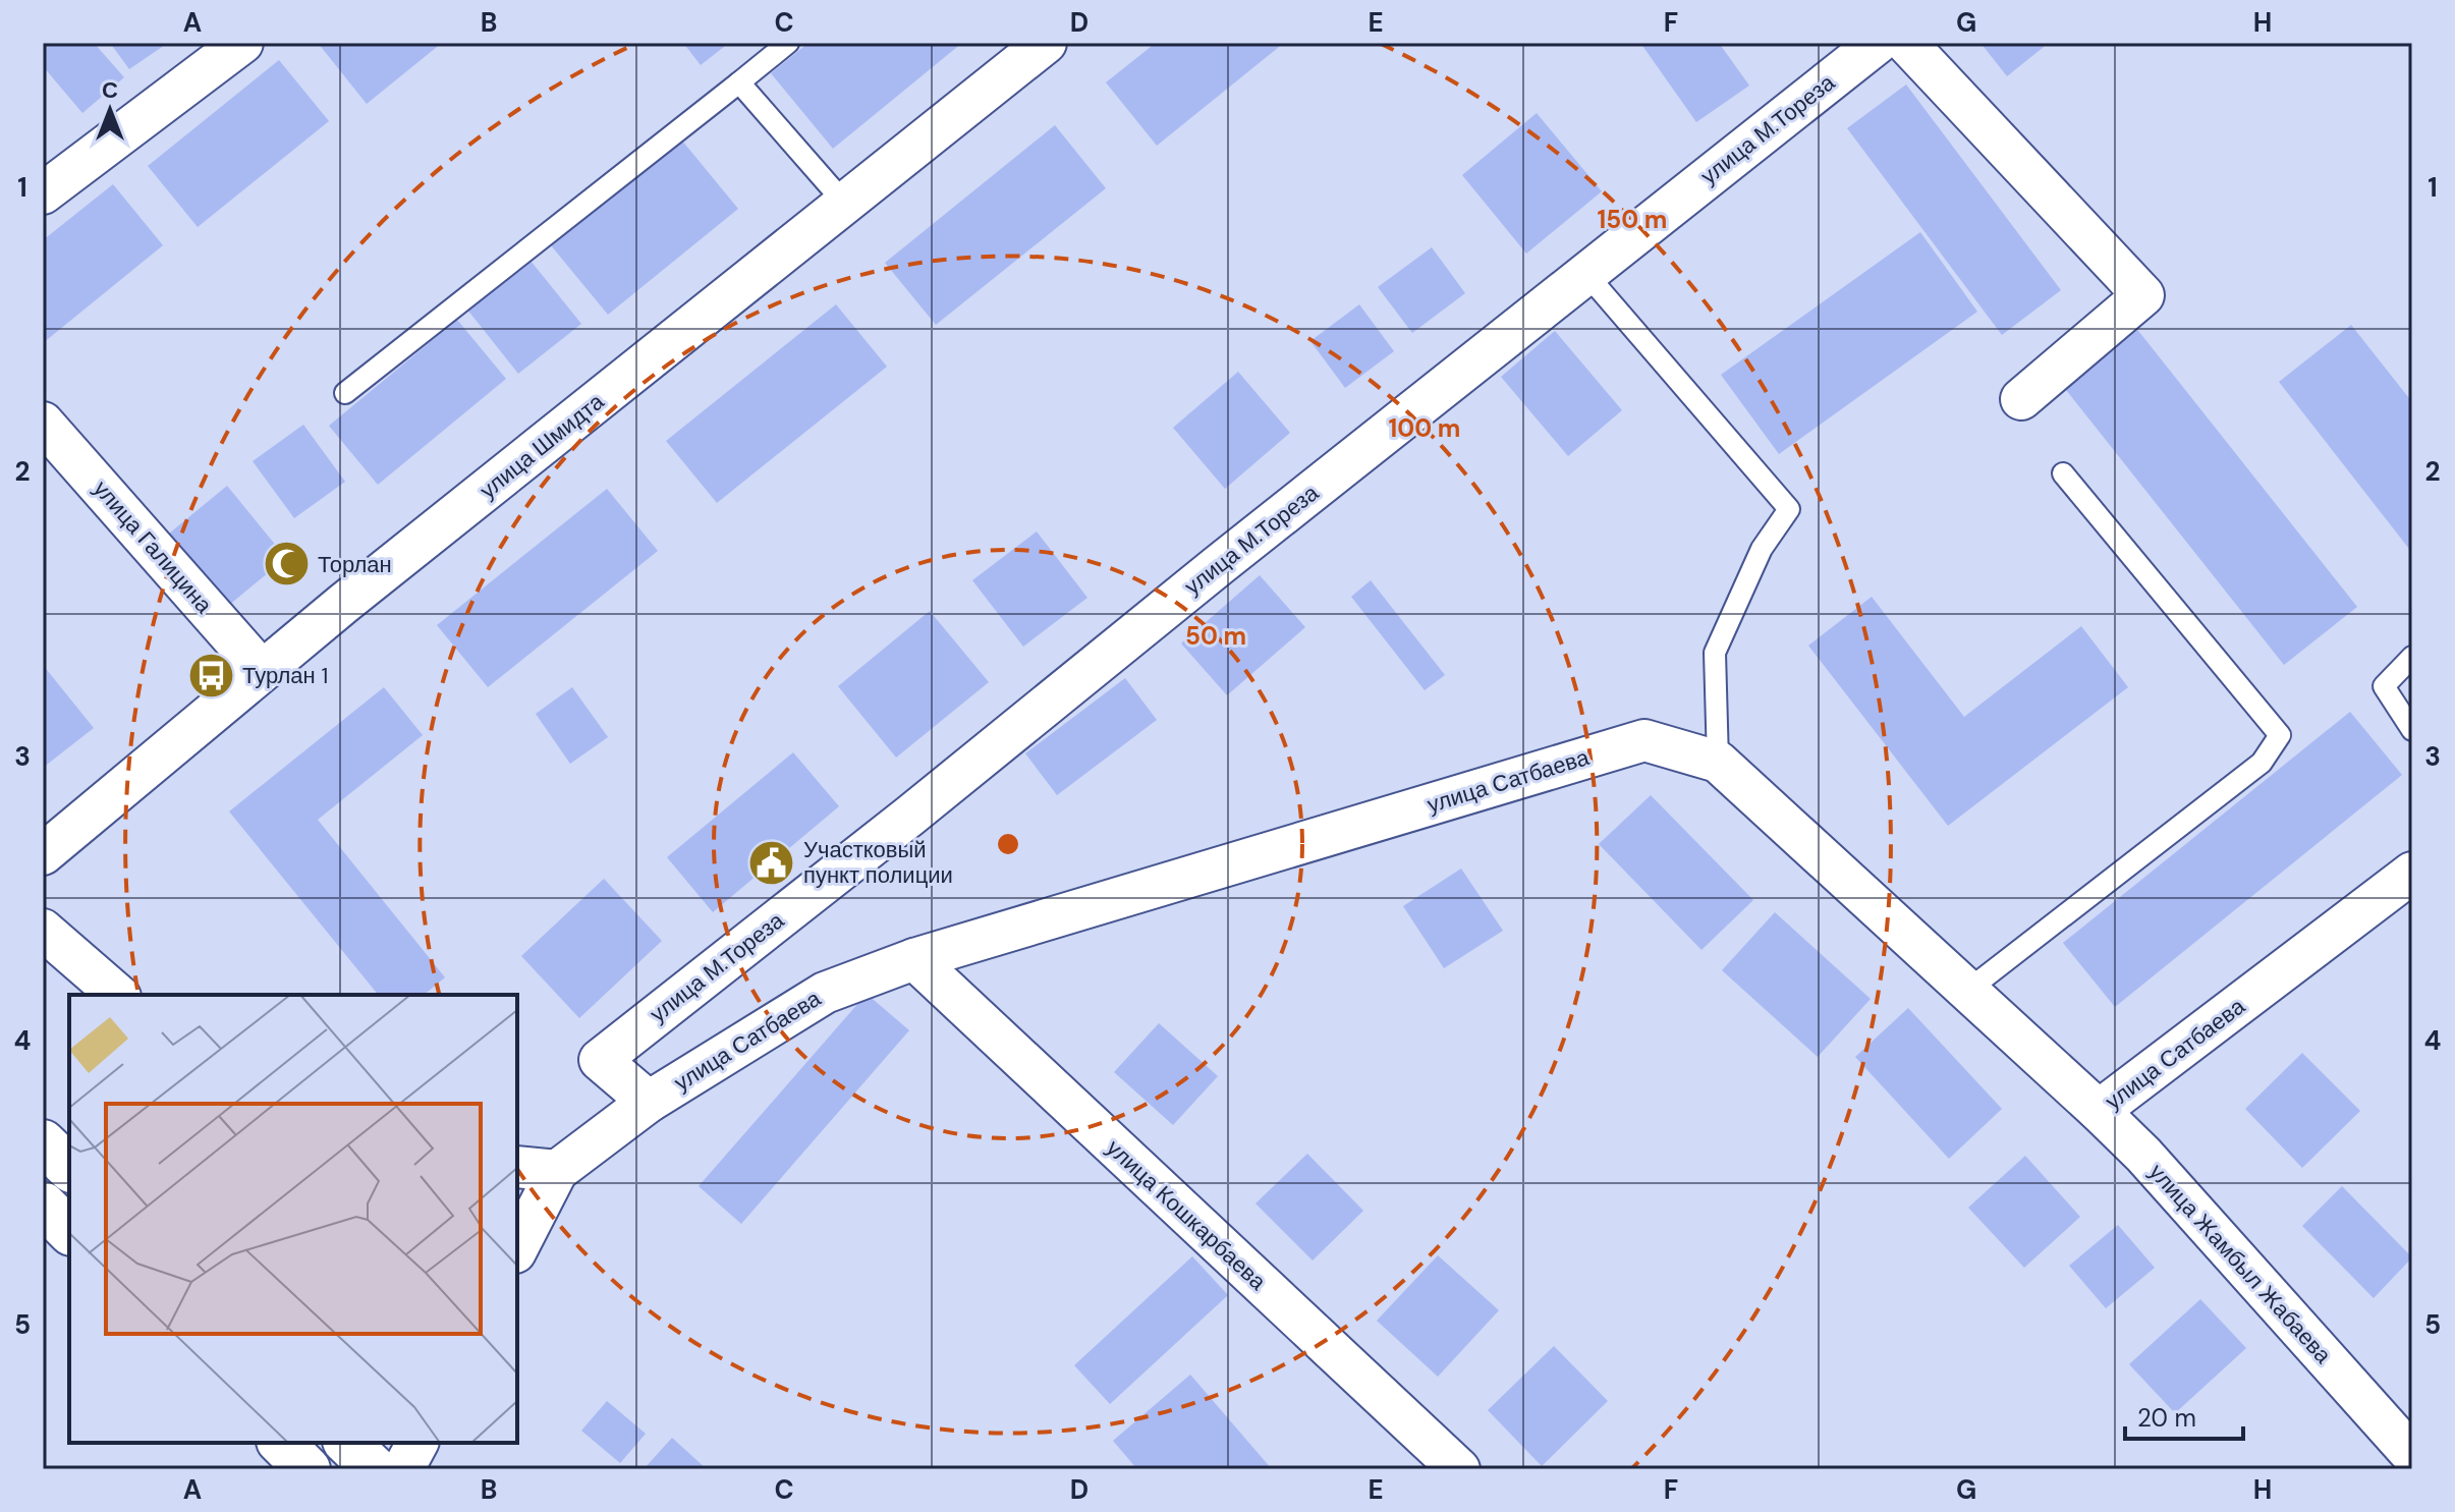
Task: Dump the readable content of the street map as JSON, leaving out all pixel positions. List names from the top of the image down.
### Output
{
  "streets": {
    "street": [
      "улица М.Тореза",
      "улица Шмидта",
      "улица Галицина",
      "улица Сатбаева",
      "улица Кошкарбаева",
      "улица Жамбыл Жабаева"
    ]
  },
  "crossings": [
    ["улица М.Тореза", "улица Сатбаева"],
    ["улица Шмидта", "улица Галицина"],
    ["улица Сатбаева", "улица Кошкарбаева"],
    ["улица Сатбаева", "улица Жамбыл Жабаева"]
  ],
  "places": {
    "mosque": ["Торлан"],
    "bus stop": ["Турлан 1"],
    "public building": ["Участковый пункт полиции"]
  },
  "scale_bar": "20 m",
  "north": "top",
  "grid": {
    "columns": [
      "A",
      "B",
      "C",
      "D",
      "E",
      "F",
      "G",
      "H"
    ],
    "rows": [
      "1",
      "2",
      "3",
      "4",
      "5"
    ]
  },
  "rings": ["150 m", "100 m", "50 m"]
}
